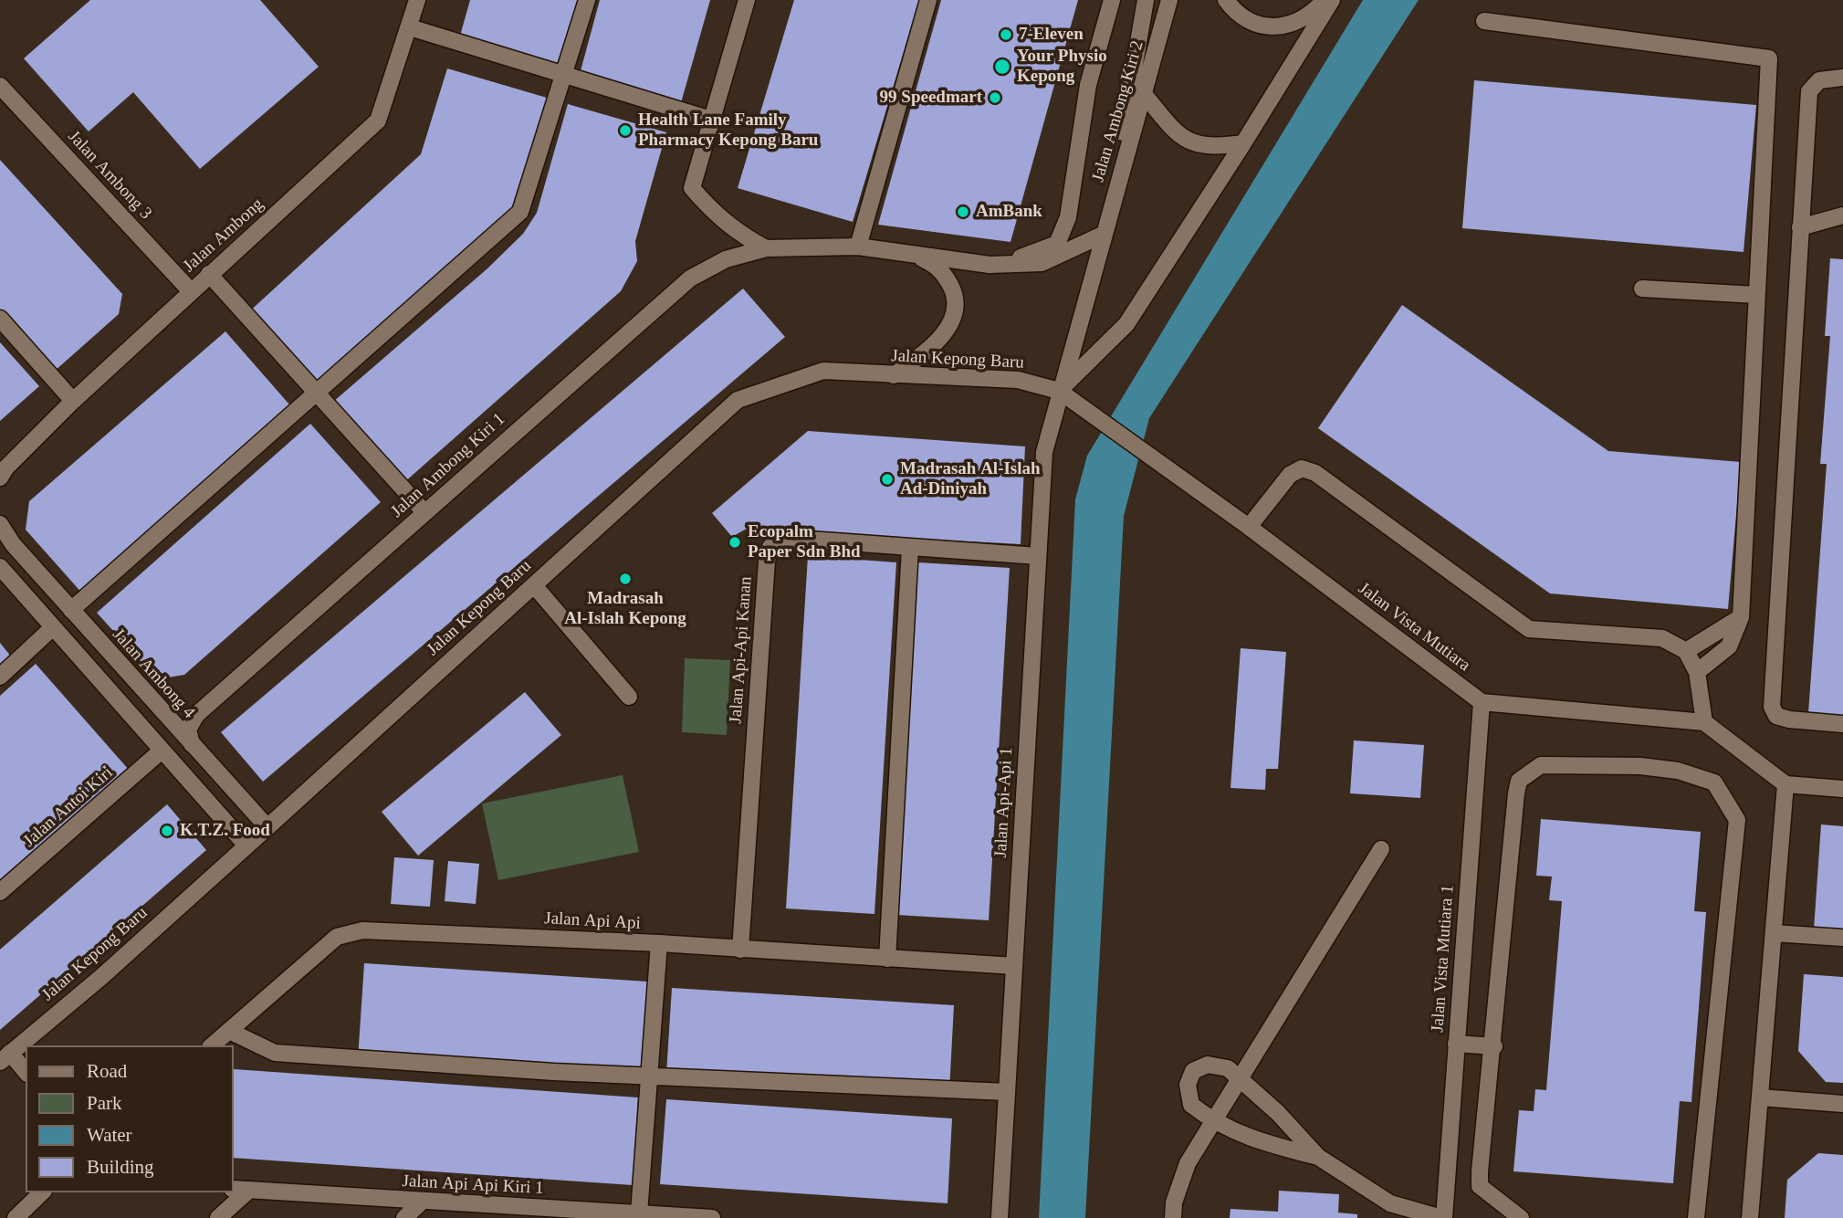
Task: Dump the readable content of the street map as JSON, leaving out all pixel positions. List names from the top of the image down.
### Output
{
  "streets": {
    "street": [
      "Jalan Ambong Kiri 2",
      "Jalan Ambong 3",
      "Jalan Ambong",
      "Jalan Kepong Baru",
      "Jalan Ambong Kiri 1",
      "Jalan Vista Mutiara",
      "Jalan Api-Api Kanan",
      "Jalan Ambong 4",
      "Jalan Api-Api 1",
      "Jalan Antoi Kiri",
      "Jalan Api Api",
      "Jalan Vista Mutiara 1",
      "Jalan Api Api Kiri 1"
    ]
  },
  "crossings": [
    ["Jalan Ambong Kiri 2", "Jalan Kepong Baru"],
    ["Jalan Ambong Kiri 2", "Jalan Ambong Kiri 1"],
    ["Jalan Ambong Kiri 2", "Jalan Vista Mutiara"],
    ["Jalan Ambong Kiri 2", "Jalan Api-Api 1"],
    ["Jalan Ambong 3", "Jalan Ambong"],
    ["Jalan Kepong Baru", "Jalan Vista Mutiara"],
    ["Jalan Kepong Baru", "Jalan Ambong 4"],
    ["Jalan Kepong Baru", "Jalan Api-Api 1"],
    ["Jalan Ambong Kiri 1", "Jalan Ambong 4"],
    ["Jalan Vista Mutiara", "Jalan Api-Api 1"],
    ["Jalan Vista Mutiara", "Jalan Vista Mutiara 1"],
    ["Jalan Api-Api Kanan", "Jalan Api-Api 1"],
    ["Jalan Api-Api Kanan", "Jalan Api Api"],
    ["Jalan Api-Api 1", "Jalan Api Api"]
  ],
  "places": [
    "7-Eleven",
    "Your Physio Kepong",
    "99 Speedmart",
    "Health Lane Family Pharmacy Kepong Baru",
    "AmBank",
    "Madrasah Al-Islah Ad-Diniyah",
    "Ecopalm Paper Sdn Bhd",
    "Madrasah Al-Islah Kepong",
    "K.T.Z. Food"
  ],
  "legend": [
    "Road",
    "Park",
    "Water",
    "Building"
  ]
}
